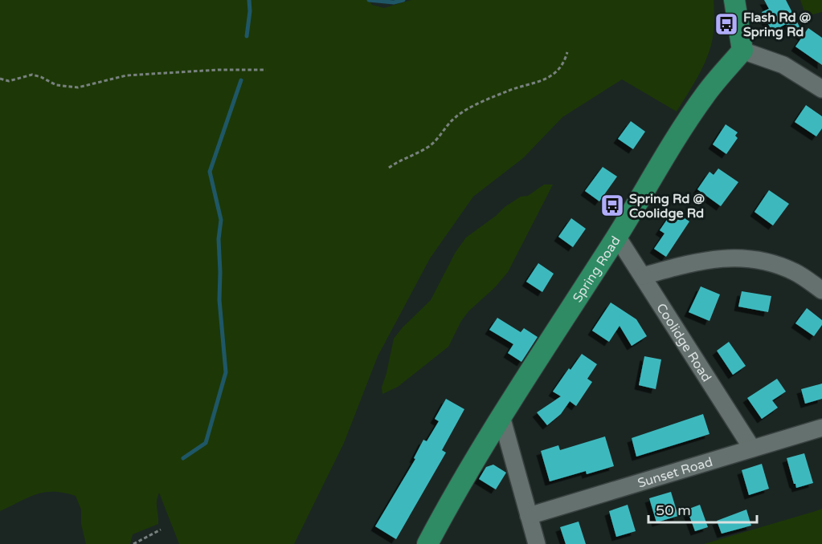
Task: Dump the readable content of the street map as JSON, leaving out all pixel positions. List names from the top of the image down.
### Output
{
  "streets": {
    "main road": ["Spring Road"],
    "street": ["Coolidge Road", "Sunset Road"]
  },
  "crossings": [
    ["Spring Road", "Coolidge Road"],
    ["Coolidge Road", "Sunset Road"]
  ],
  "places": {
    "bus stop": ["Flash Rd @ Spring Rd", "Spring Rd @ Coolidge Rd"]
  },
  "scale_bar": "50 m"
}
